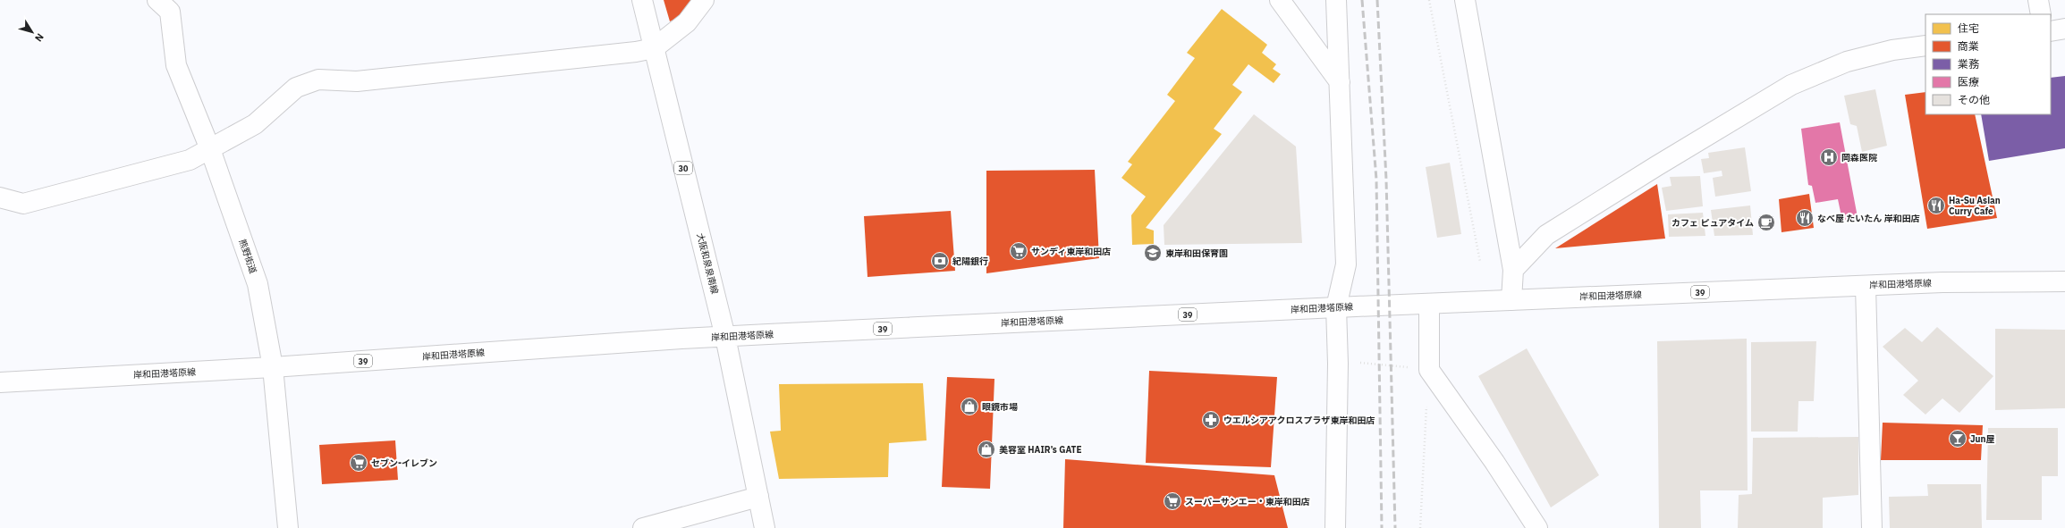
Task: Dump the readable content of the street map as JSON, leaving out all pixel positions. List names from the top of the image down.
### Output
{
  "streets": {
    "street": [
      "30",
      "熊野街道",
      "大阪和泉泉南線",
      "岸和田港塔原線",
      "39"
    ]
  },
  "crossings": [
    ["熊野街道", "岸和田港塔原線"],
    ["大阪和泉泉南線", "岸和田港塔原線"]
  ],
  "places": {
    "hospital": ["岡森医院"],
    "restaurant": ["Ha-Su Asian Curry Cafe", "なべ屋 たいたん 岸和田店"],
    "cafe": ["カフェ ピュアタイム"],
    "supermarket": ["サンディ東岸和田店", "セブン-イレブン", "スーパーサンエー・東岸和田店"],
    "school or university": ["東岸和田保育園"],
    "bank": ["紀陽銀行"],
    "shop": ["眼鏡市場", "美容室 HAIR’s GATE"],
    "pharmacy": ["ウエルシアアクロスプラザ東岸和田店"],
    "bar": ["Jun屋"]
  },
  "legend": [
    "住宅",
    "商業",
    "業務",
    "医療",
    "その他"
  ],
  "north": "bottom right"
}
